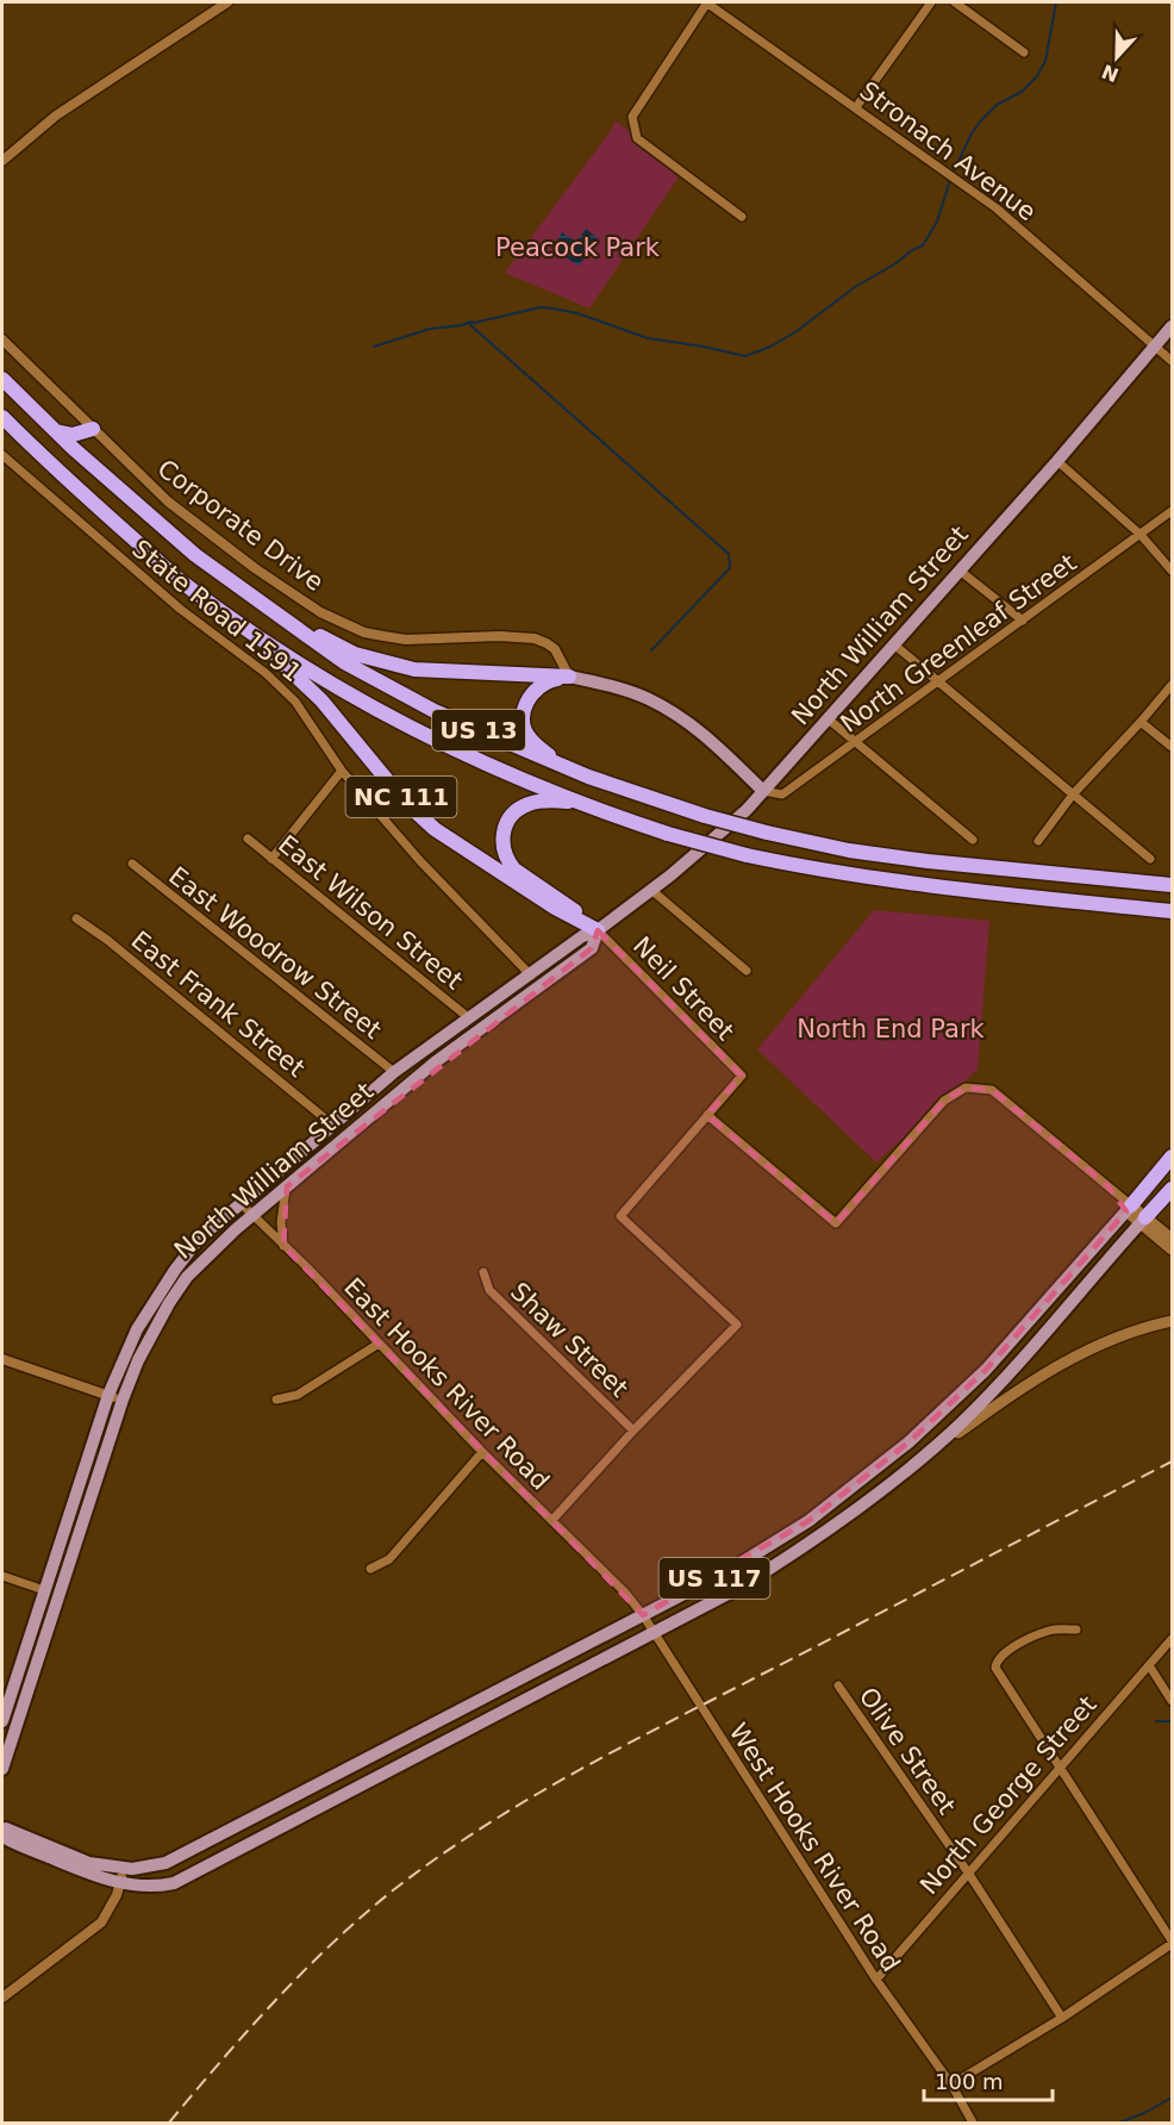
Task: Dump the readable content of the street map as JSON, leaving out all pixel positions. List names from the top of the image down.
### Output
{
  "streets": {
    "highway": ["US 13", "NC 111", "US 117"],
    "main road": ["North William Street"],
    "street": [
      "Stronach Avenue",
      "Corporate Drive",
      "State Road 1591",
      "North Greenleaf Street",
      "East Wilson Street",
      "East Woodrow Street",
      "Neil Street",
      "East Frank Street",
      "Shaw Street",
      "East Hooks River Road",
      "Olive Street",
      "North George Street",
      "West Hooks River Road"
    ]
  },
  "crossings": [
    ["Stronach Avenue", "North William Street"],
    ["State Road 1591", "North William Street"],
    ["North William Street", "North Greenleaf Street"],
    ["North William Street", "NC 111"],
    ["North William Street", "East Wilson Street"],
    ["North William Street", "East Woodrow Street"],
    ["North William Street", "Neil Street"],
    ["North William Street", "East Frank Street"],
    ["North William Street", "East Hooks River Road"],
    ["US 13", "NC 111"],
    ["NC 111", "Neil Street"],
    ["East Hooks River Road", "West Hooks River Road"],
    ["US 117", "West Hooks River Road"],
    ["Olive Street", "North George Street"],
    ["North George Street", "West Hooks River Road"]
  ],
  "parks": ["Peacock Park", "North End Park"],
  "scale_bar": "100 m",
  "north": "bottom"
}
